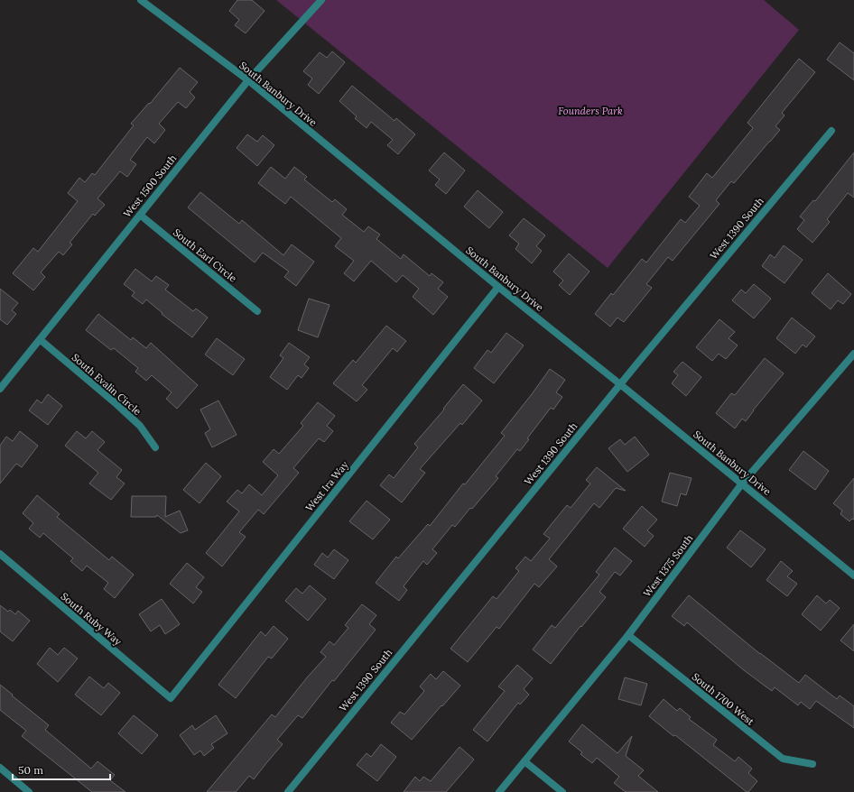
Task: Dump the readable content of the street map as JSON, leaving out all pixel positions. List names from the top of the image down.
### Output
{
  "streets": {
    "street": [
      "South Banbury Drive",
      "West 1500 South",
      "West 1390 South",
      "South Earl Circle",
      "South Evalin Circle",
      "West Ira Way",
      "West 1375 South",
      "South Ruby Way",
      "South 1700 West"
    ]
  },
  "crossings": [
    ["South Banbury Drive", "West 1500 South"],
    ["South Banbury Drive", "West 1390 South"],
    ["South Banbury Drive", "West Ira Way"],
    ["South Banbury Drive", "West 1375 South"],
    ["West 1500 South", "South Earl Circle"],
    ["West 1500 South", "South Evalin Circle"],
    ["West Ira Way", "South Ruby Way"],
    ["West 1375 South", "South 1700 West"]
  ],
  "parks": ["Founders Park"],
  "scale_bar": "50 m"
}
